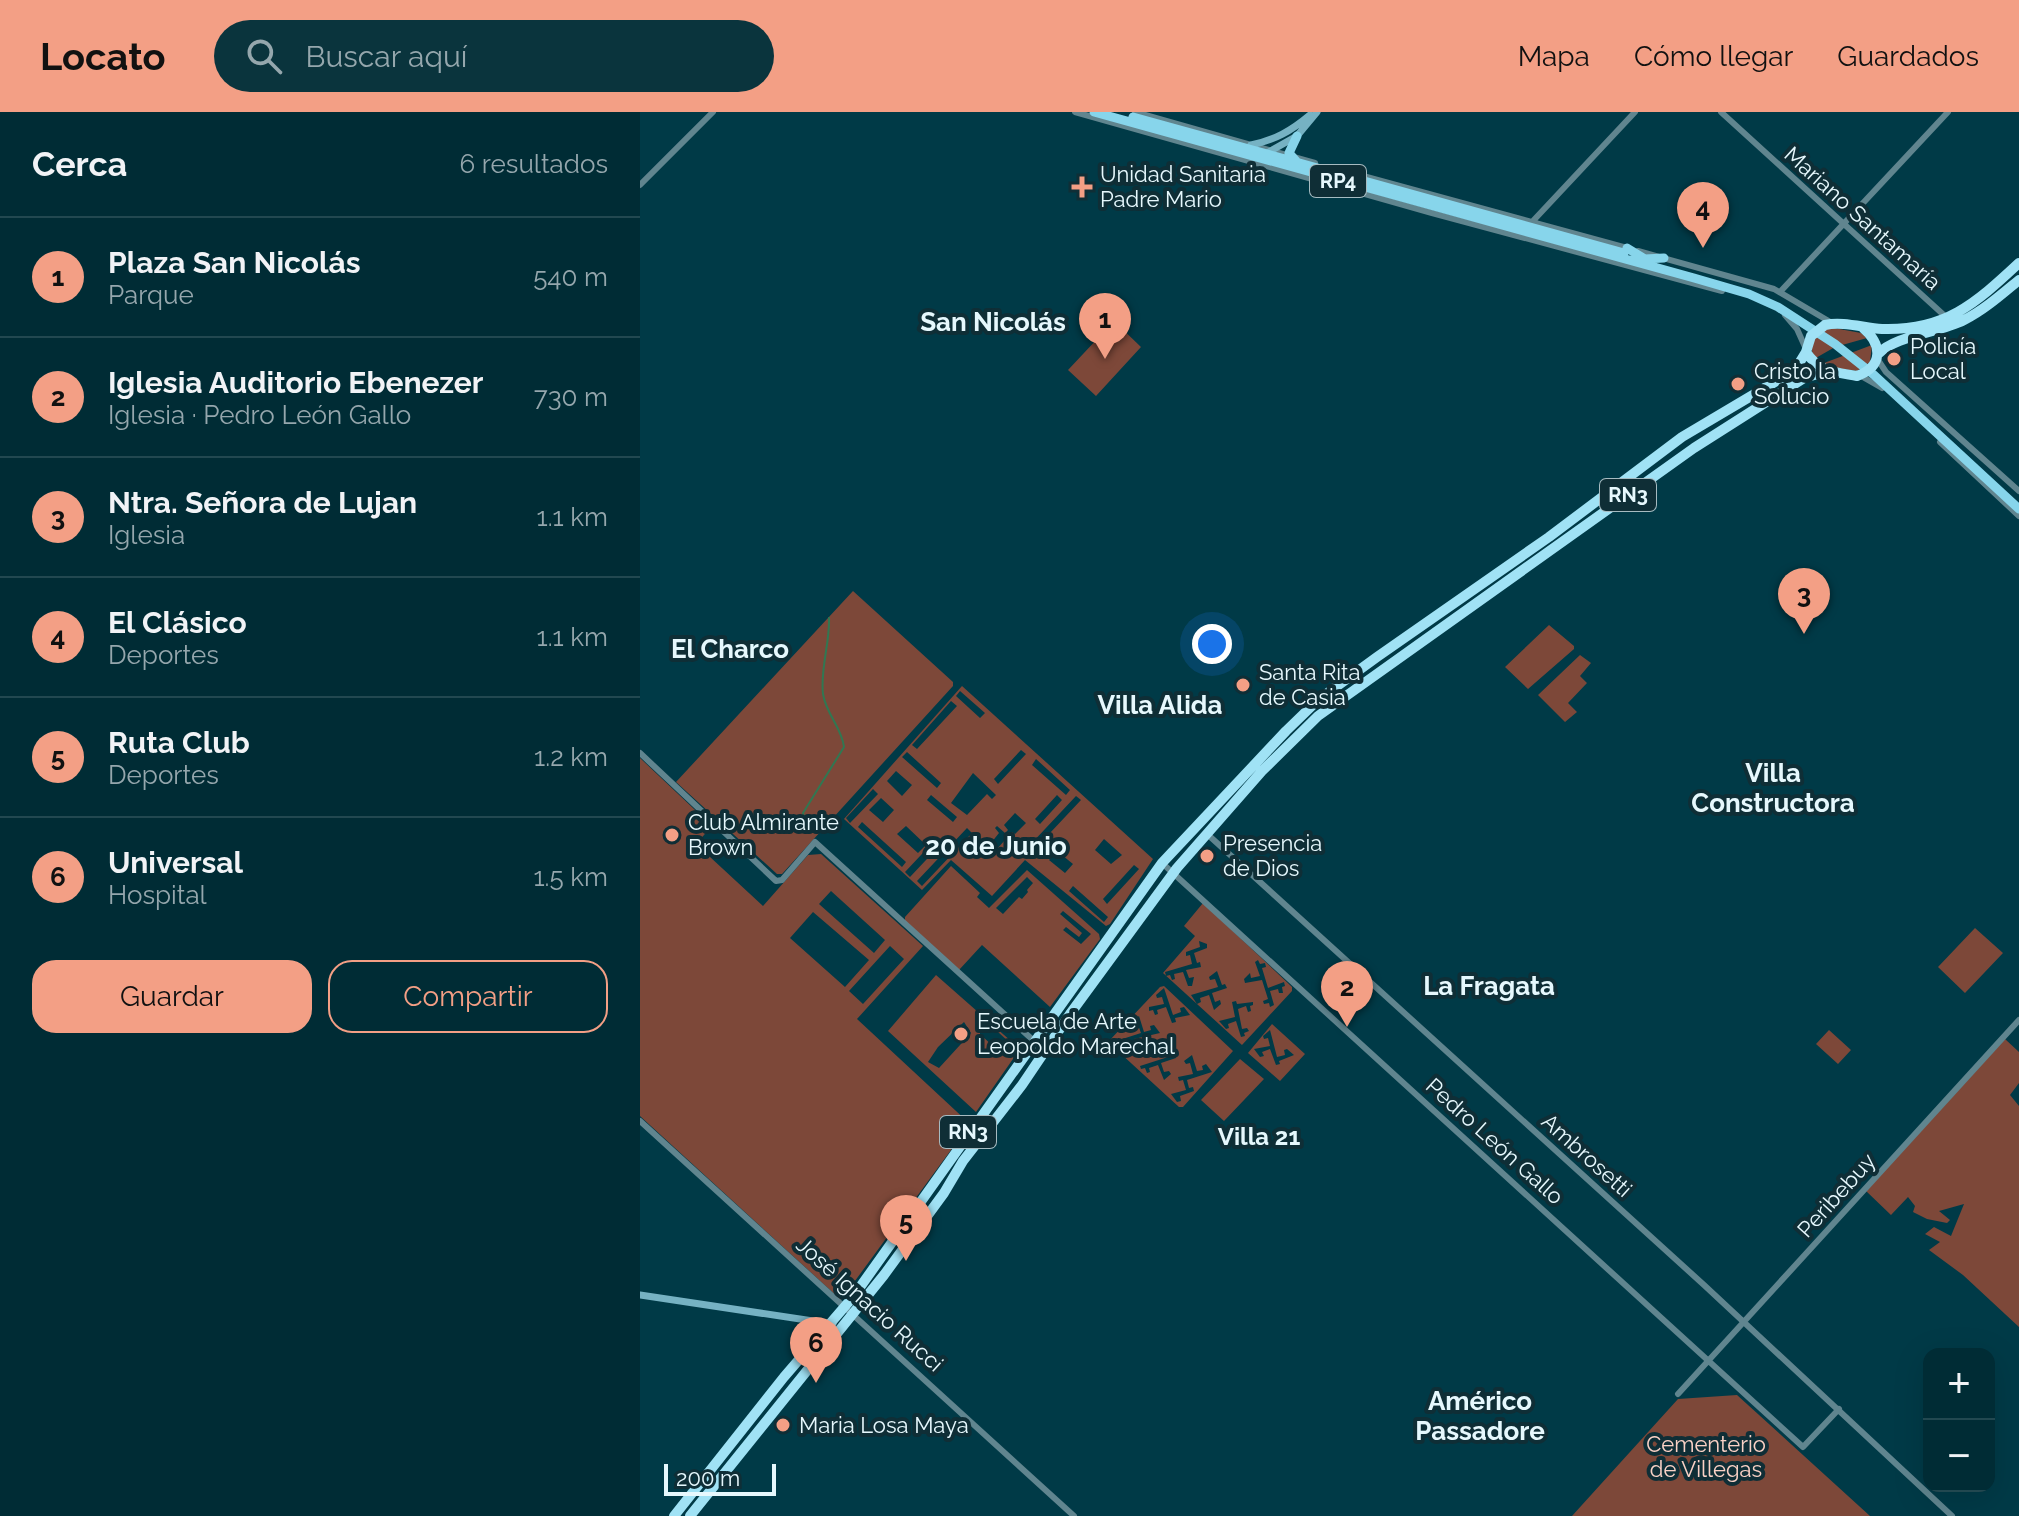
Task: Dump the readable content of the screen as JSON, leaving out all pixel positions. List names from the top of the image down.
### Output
{
  "streets": {
    "highway": ["RN3"],
    "main road": ["RP4"],
    "street": [
      "Mariano Santamaría",
      "Pedro León Gallo",
      "Ambrosetti",
      "Peribebuy",
      "José Ignacio Rucci"
    ]
  },
  "crossings": [
    ["RN3", "Pedro León Gallo"],
    ["RN3", "Ambrosetti"],
    ["RN3", "José Ignacio Rucci"],
    ["Pedro León Gallo", "Ambrosetti"],
    ["Pedro León Gallo", "Peribebuy"],
    ["Ambrosetti", "Peribebuy"]
  ],
  "districts": [
    "San Nicolás",
    "El Charco",
    "Villa Alida",
    "Villa Constructora",
    "20 de Junio",
    "La Fragata",
    "Villa 21",
    "Américo Passadore"
  ],
  "parks": ["Cementerio de Villegas"],
  "places": {
    "health": ["Unidad Sanitaria Padre Mario"],
    "other": [
      "Policía Local",
      "Cristo la Solucio",
      "Santa Rita de Casia",
      "Club Almirante Brown",
      "Presencia de Dios",
      "Escuela de Arte Leopoldo Marechal",
      "Maria Losa Maya"
    ]
  },
  "scale_bar": "200 m",
  "page": {
    "header": "Locato",
    "search": "Buscar aquí",
    "nav": ["Mapa", "Cómo llegar", "Guardados"],
    "heading": ["Cerca", "6 resultados"],
    "pins": [
      "4",
      "1",
      "3",
      "2",
      "5",
      "6"
    ],
    "list": [
      {
        "mark": "1",
        "name": "Plaza San Nicolás",
        "note": "Parque",
        "value": "540 m"
      },
      {
        "mark": "2",
        "name": "Iglesia Auditorio Ebenezer",
        "note": "Iglesia · Pedro León Gallo",
        "value": "730 m"
      },
      {
        "mark": "3",
        "name": "Ntra. Señora de Lujan",
        "note": "Iglesia",
        "value": "1.1 km"
      },
      {
        "mark": "4",
        "name": "El Clásico",
        "note": "Deportes",
        "value": "1.1 km"
      },
      {
        "mark": "5",
        "name": "Ruta Club",
        "note": "Deportes",
        "value": "1.2 km"
      },
      {
        "mark": "6",
        "name": "Universal",
        "note": "Hospital",
        "value": "1.5 km"
      }
    ],
    "buttons": ["Guardar", "Compartir"],
    "map_buttons": ["+", "−"],
    "scale": "200 m"
  }
}
